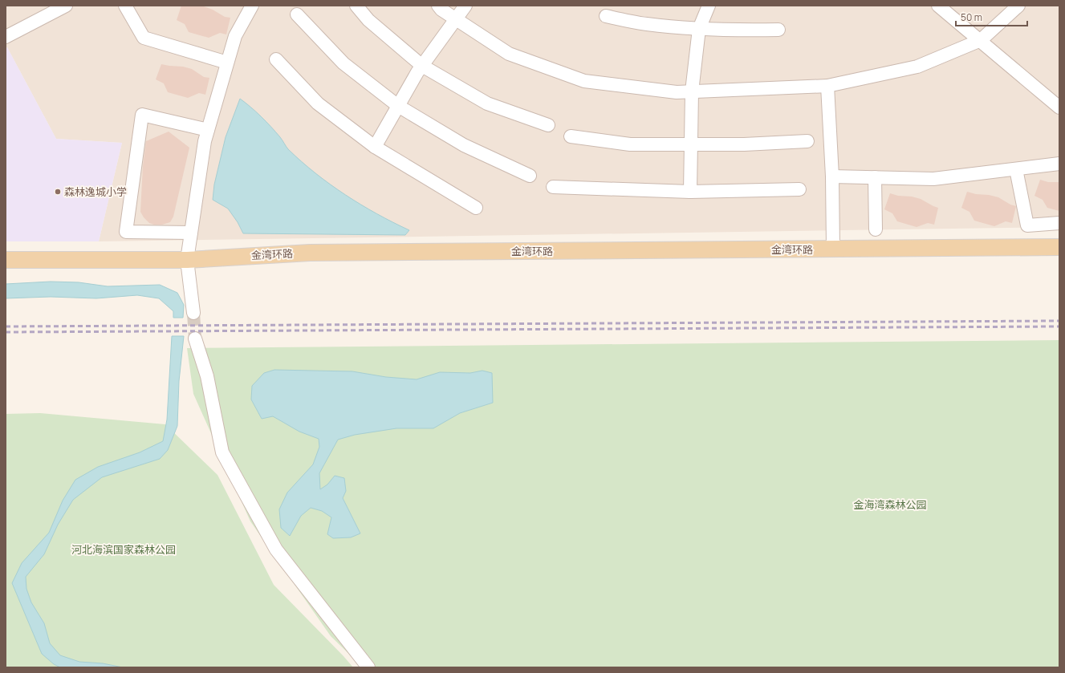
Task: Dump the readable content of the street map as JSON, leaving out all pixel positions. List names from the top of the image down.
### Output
{
  "streets": {
    "main road": ["金湾环路"]
  },
  "parks": ["金海湾森林公园", "河北海滨国家森林公园"],
  "places": ["森林逸城小学"],
  "scale_bar": "50 m"
}
